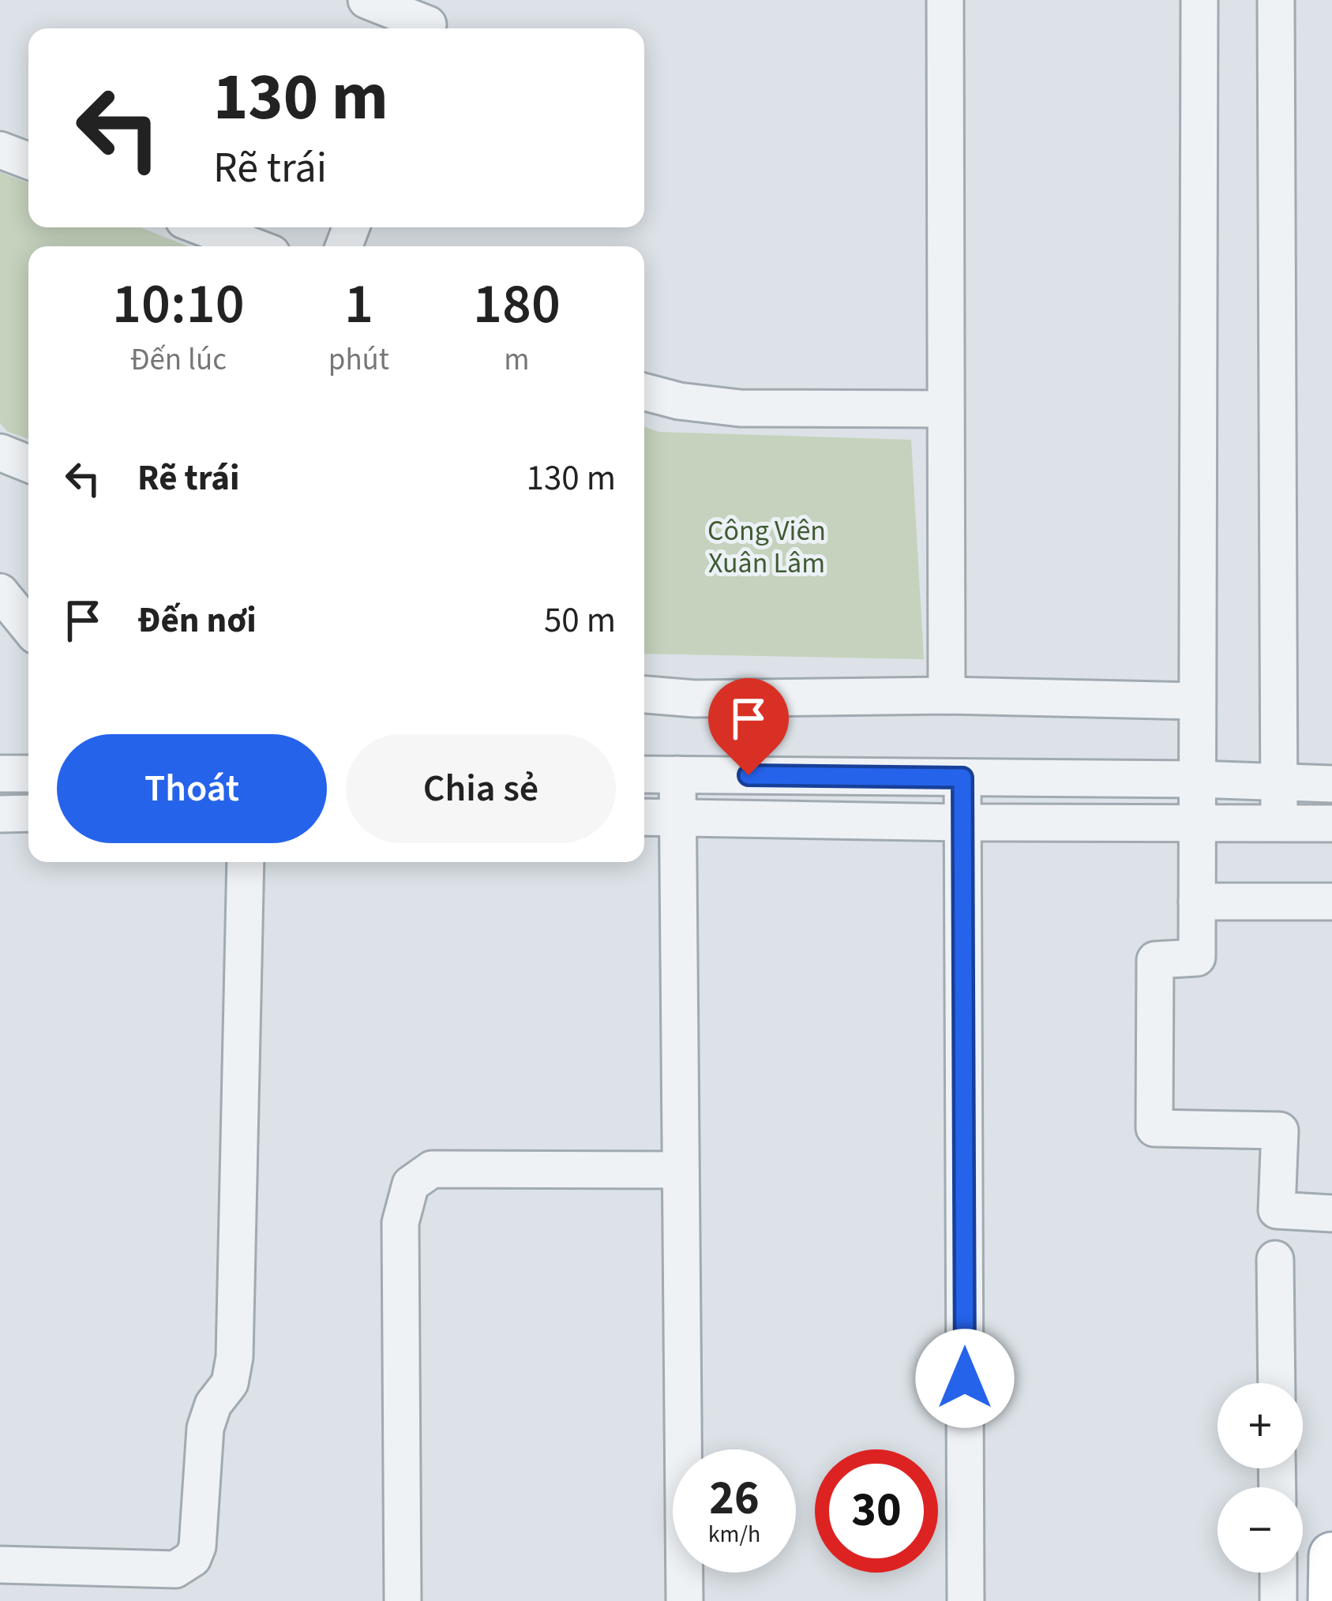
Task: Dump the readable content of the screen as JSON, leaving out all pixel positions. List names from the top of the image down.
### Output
{
  "parks": ["Công Viên Xuân Lâm"],
  "page": {
    "turn": ["130 m", "Rẽ trái"],
    "eta": [
      "10:10",
      "Đến lúc",
      "1",
      "phút",
      "180",
      "m"
    ],
    "list": [
      {
        "name": "Rẽ trái",
        "value": "130 m"
      },
      {
        "name": "Đến nơi",
        "value": "50 m"
      }
    ],
    "buttons": ["Thoát", "Chia sẻ"],
    "map_buttons": ["+", "−"],
    "speed": "26 km/h",
    "limit": "30"
  }
}
